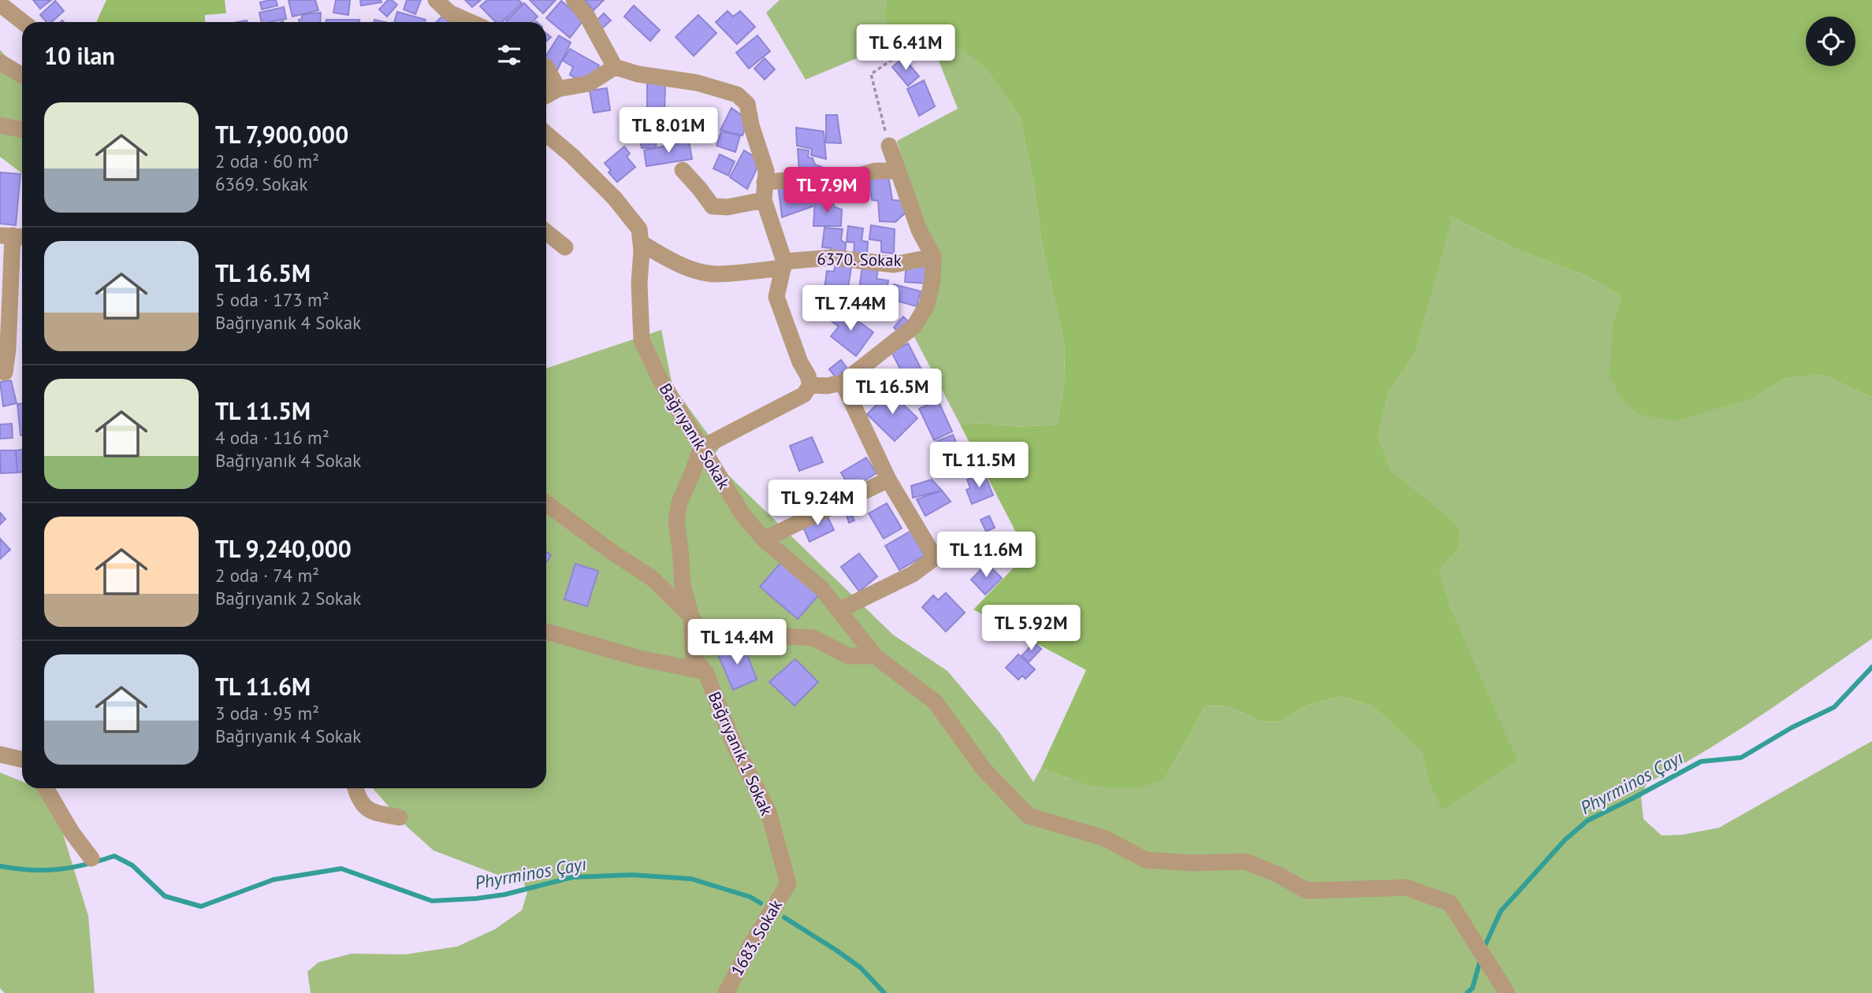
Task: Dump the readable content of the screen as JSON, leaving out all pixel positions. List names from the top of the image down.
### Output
{
  "streets": {
    "street": [
      "6370. Sokak",
      "Bağrıyanık Sokak",
      "Bağrıyanık 1 Sokak",
      "1683. Sokak"
    ]
  },
  "crossings": [
    ["6370. Sokak", "Bağrıyanık Sokak"],
    ["Bağrıyanık Sokak", "Bağrıyanık 1 Sokak"],
    ["Bağrıyanık 1 Sokak", "1683. Sokak"]
  ],
  "water": ["Phyrminos Çayı"],
  "page": {
    "heading": "10 ilan",
    "price": [
      "TL 6.41M",
      "TL 8.01M",
      "TL 7.9M",
      "TL 7.44M",
      "TL 16.5M",
      "TL 11.5M",
      "TL 9.24M",
      "TL 11.6M",
      "TL 5.92M",
      "TL 14.4M"
    ],
    "list": [
      {
        "name": "TL 7,900,000",
        "note": "2 oda · 60 m² · 6369. Sokak"
      },
      {
        "name": "TL 16.5M",
        "note": "5 oda · 173 m² · Bağrıyanık 4 Sokak"
      },
      {
        "name": "TL 11.5M",
        "note": "4 oda · 116 m² · Bağrıyanık 4 Sokak"
      },
      {
        "name": "TL 9,240,000",
        "note": "2 oda · 74 m² · Bağrıyanık 2 Sokak"
      },
      {
        "name": "TL 11.6M",
        "note": "3 oda · 95 m² · Bağrıyanık 4 Sokak"
      }
    ]
  }
}
